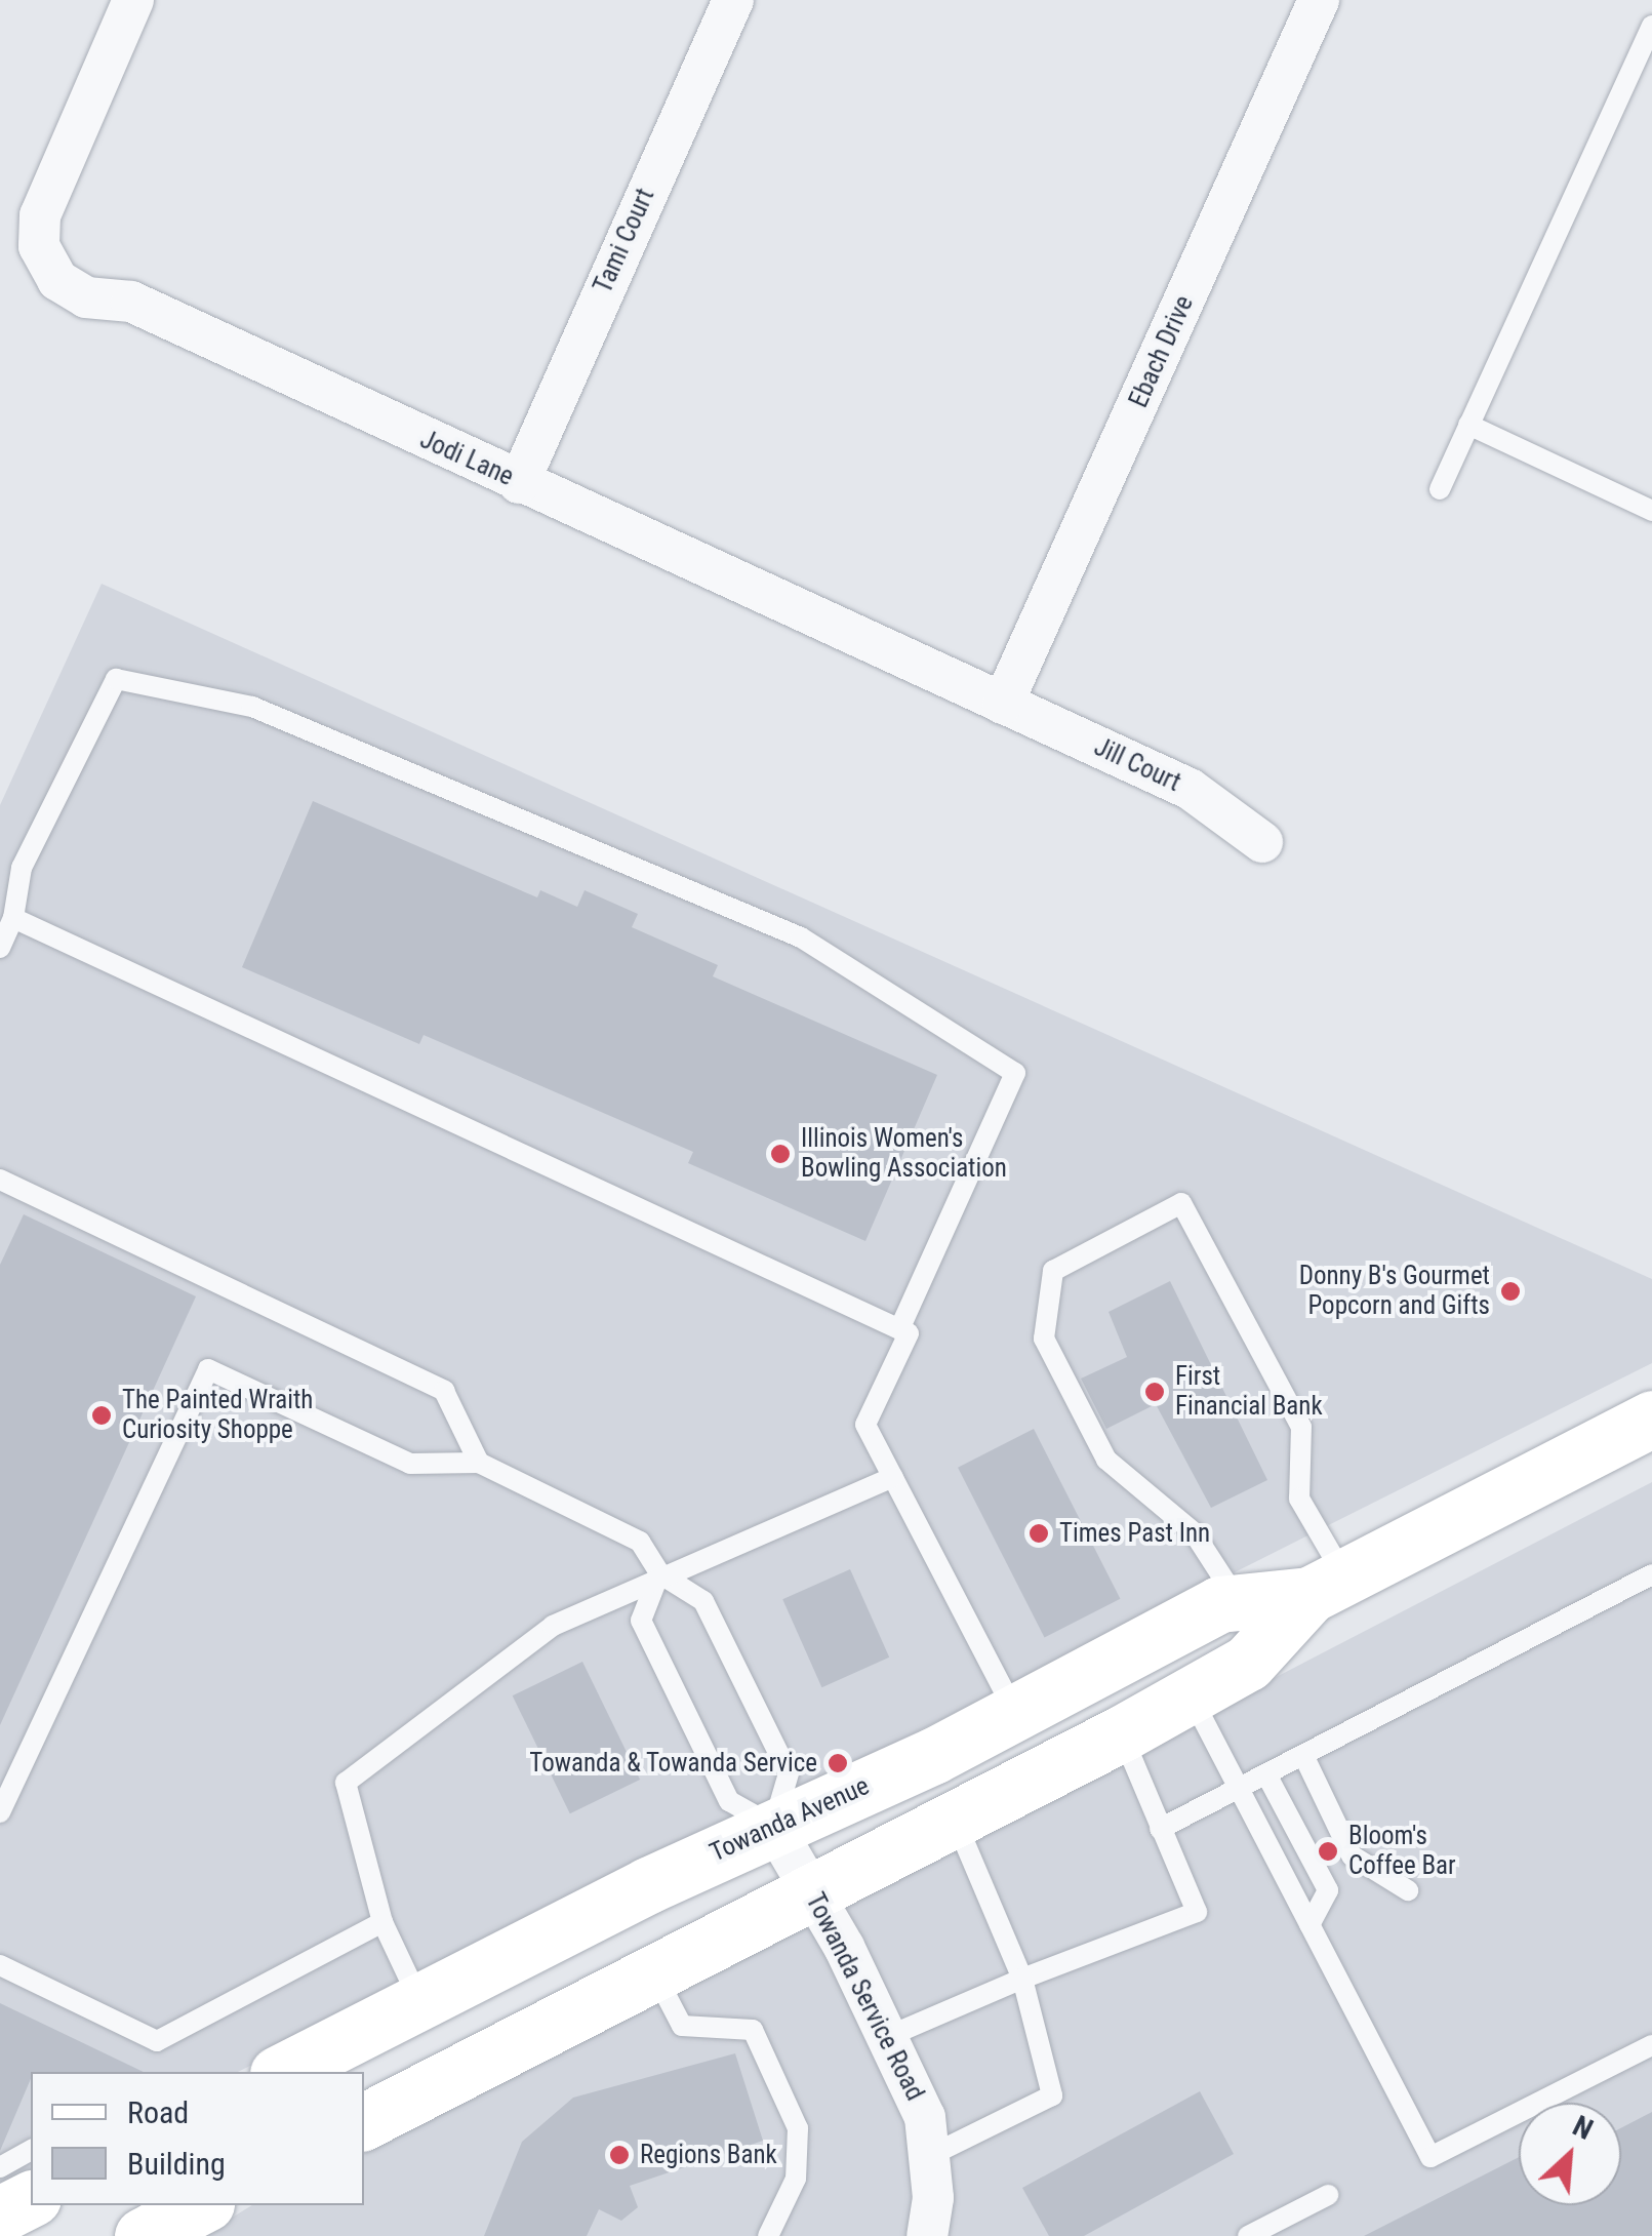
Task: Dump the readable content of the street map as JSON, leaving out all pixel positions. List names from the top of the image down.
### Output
{
  "streets": {
    "main road": ["Towanda Avenue"],
    "street": [
      "Tami Court",
      "Ebach Drive",
      "Jodi Lane",
      "Jill Court",
      "Towanda Service Road"
    ]
  },
  "crossings": [
    ["Tami Court", "Jodi Lane"],
    ["Ebach Drive", "Jodi Lane"],
    ["Ebach Drive", "Jill Court"],
    ["Jodi Lane", "Jill Court"],
    ["Towanda Avenue", "Towanda Service Road"]
  ],
  "places": [
    "Illinois Women's Bowling Association",
    "Donny B's Gourmet Popcorn and Gifts",
    "First Financial Bank",
    "The Painted Wraith Curiosity Shoppe",
    "Times Past Inn",
    "Towanda & Towanda Service",
    "Bloom's Coffee Bar",
    "Regions Bank"
  ],
  "legend": ["Road", "Building"],
  "north": "top right"
}
